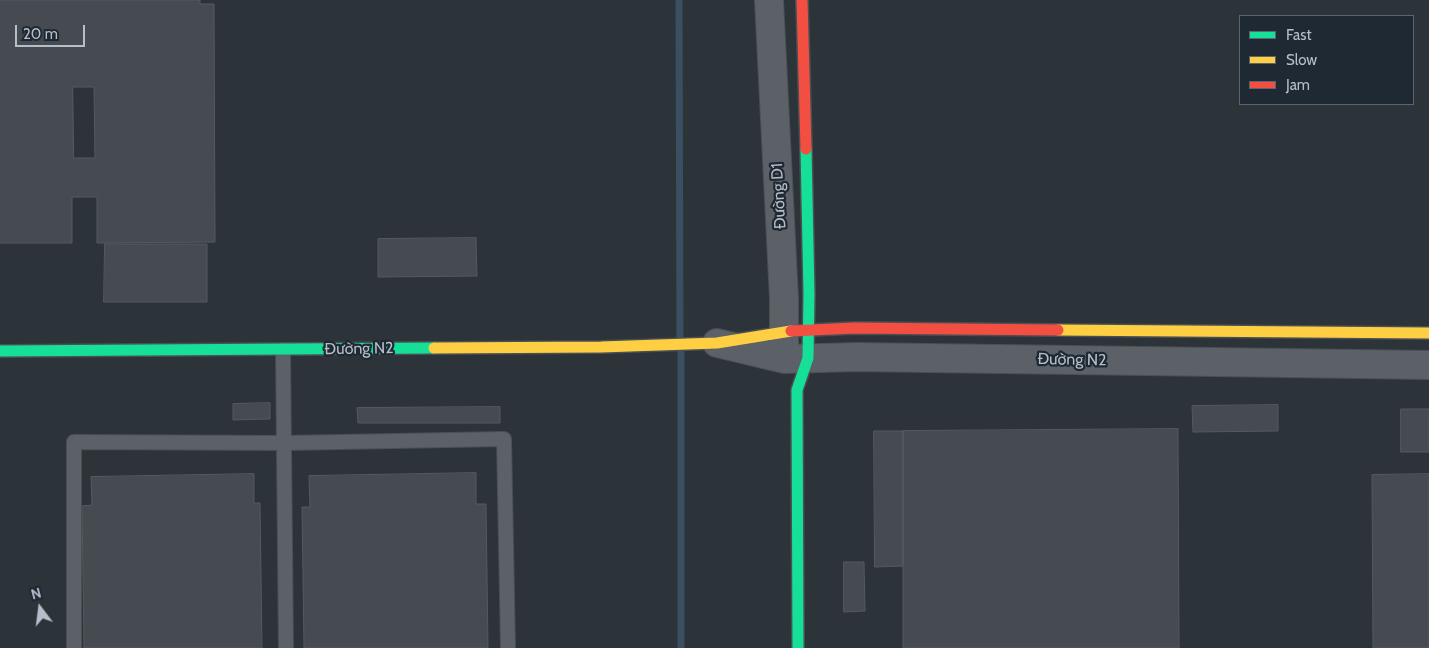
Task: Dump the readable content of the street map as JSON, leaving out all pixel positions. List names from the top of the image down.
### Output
{
  "streets": {
    "street": ["Đường D1", "Đường N2"]
  },
  "crossings": [
    ["Đường D1", "Đường N2"]
  ],
  "legend": ["Fast", "Slow", "Jam"],
  "scale_bar": "20 m",
  "north": "top"
}
